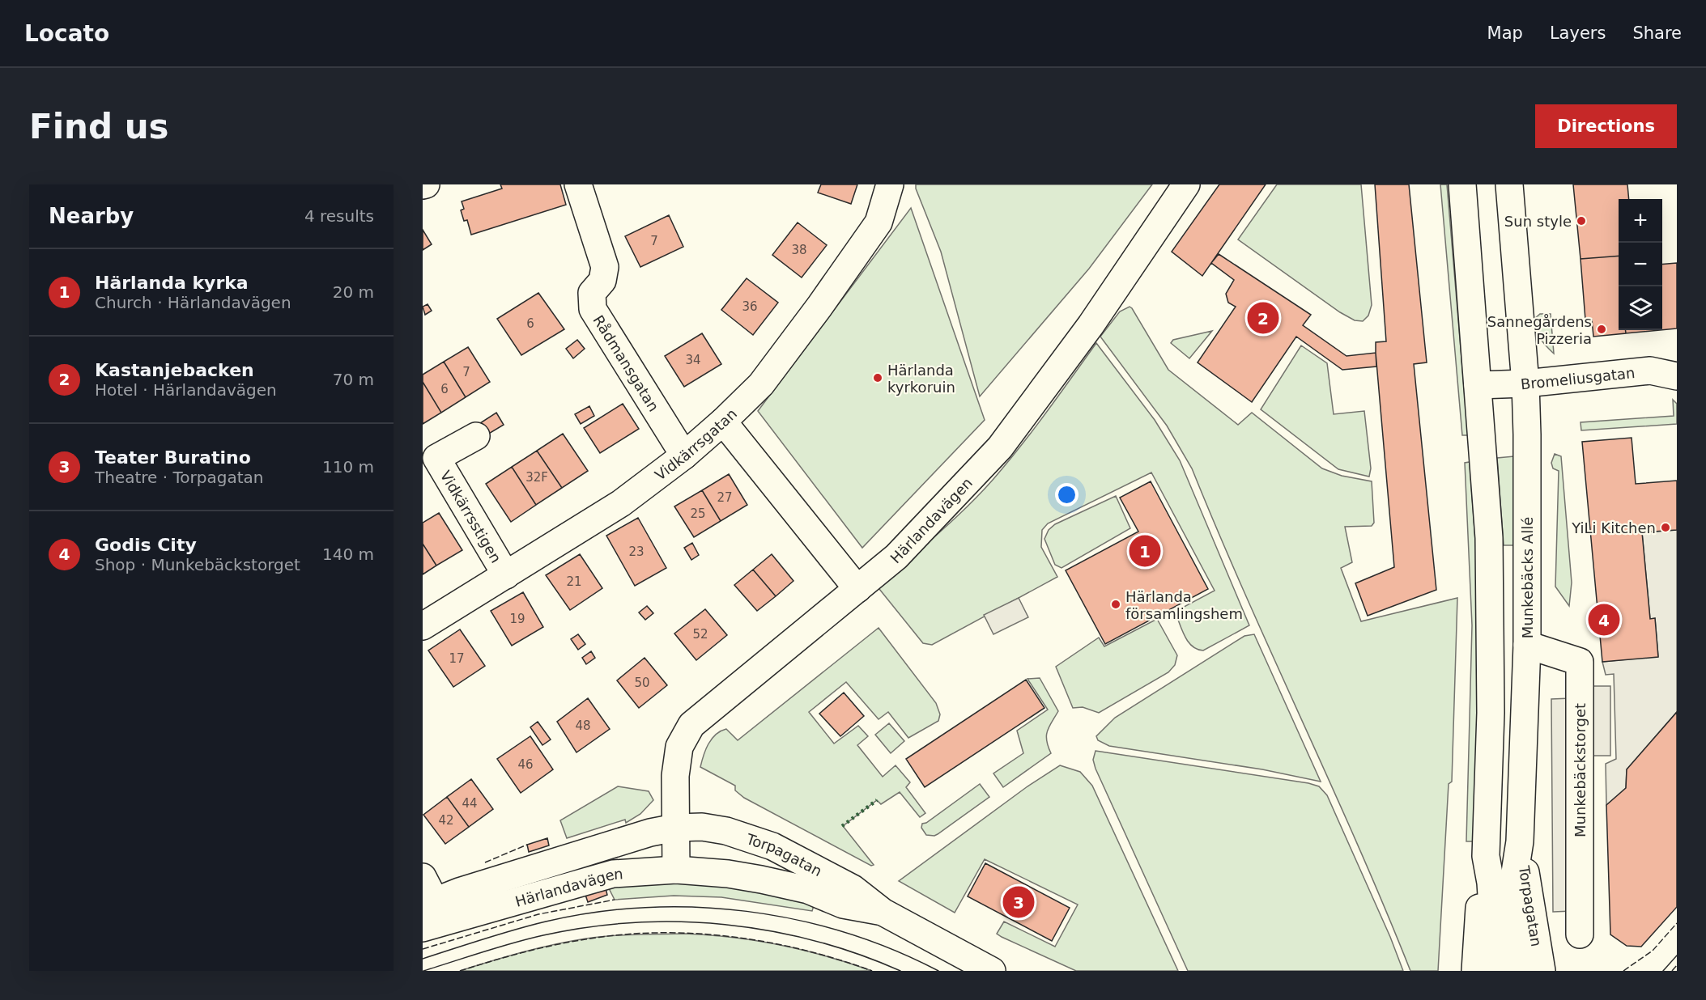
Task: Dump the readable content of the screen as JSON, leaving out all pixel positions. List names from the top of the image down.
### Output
{
  "streets": {
    "street": [
      "Rådmansgatan",
      "Bromeliusgatan",
      "Vidkärrsgatan",
      "Vidkärrsstigen",
      "Härlandavägen",
      "Munkebäcks Allé",
      "Munkebäckstorget",
      "Torpagatan"
    ]
  },
  "crossings": [
    ["Rådmansgatan", "Vidkärrsgatan"],
    ["Bromeliusgatan", "Munkebäcks Allé"],
    ["Vidkärrsgatan", "Vidkärrsstigen"],
    ["Härlandavägen", "Torpagatan"],
    ["Munkebäcks Allé", "Munkebäckstorget"],
    ["Munkebäcks Allé", "Torpagatan"]
  ],
  "places": [
    "Sun style",
    "Sannegårdens Pizzeria",
    "Härlanda kyrkoruin",
    "YiLi Kitchen",
    "Härlanda församlingshem"
  ],
  "house_numbers": [
    "7",
    "38",
    "36",
    "6",
    "34",
    "7",
    "6",
    "32F",
    "27",
    "25",
    "23",
    "21",
    "19",
    "52",
    "17",
    "50",
    "48",
    "46",
    "44",
    "42"
  ],
  "page": {
    "header": "Locato",
    "nav": ["Map", "Layers", "Share"],
    "buttons": "Directions",
    "title": "Find us",
    "heading": ["Nearby", "4 results"],
    "map_buttons": ["+", "−"],
    "list": [
      {
        "mark": "1",
        "name": "Härlanda kyrka",
        "note": "Church · Härlandavägen",
        "value": "20 m"
      },
      {
        "mark": "2",
        "name": "Kastanjebacken",
        "note": "Hotel · Härlandavägen",
        "value": "70 m"
      },
      {
        "mark": "3",
        "name": "Teater Buratino",
        "note": "Theatre · Torpagatan",
        "value": "110 m"
      },
      {
        "mark": "4",
        "name": "Godis City",
        "note": "Shop · Munkebäckstorget",
        "value": "140 m"
      }
    ],
    "pins": [
      "2",
      "1",
      "4",
      "3"
    ]
  }
}
